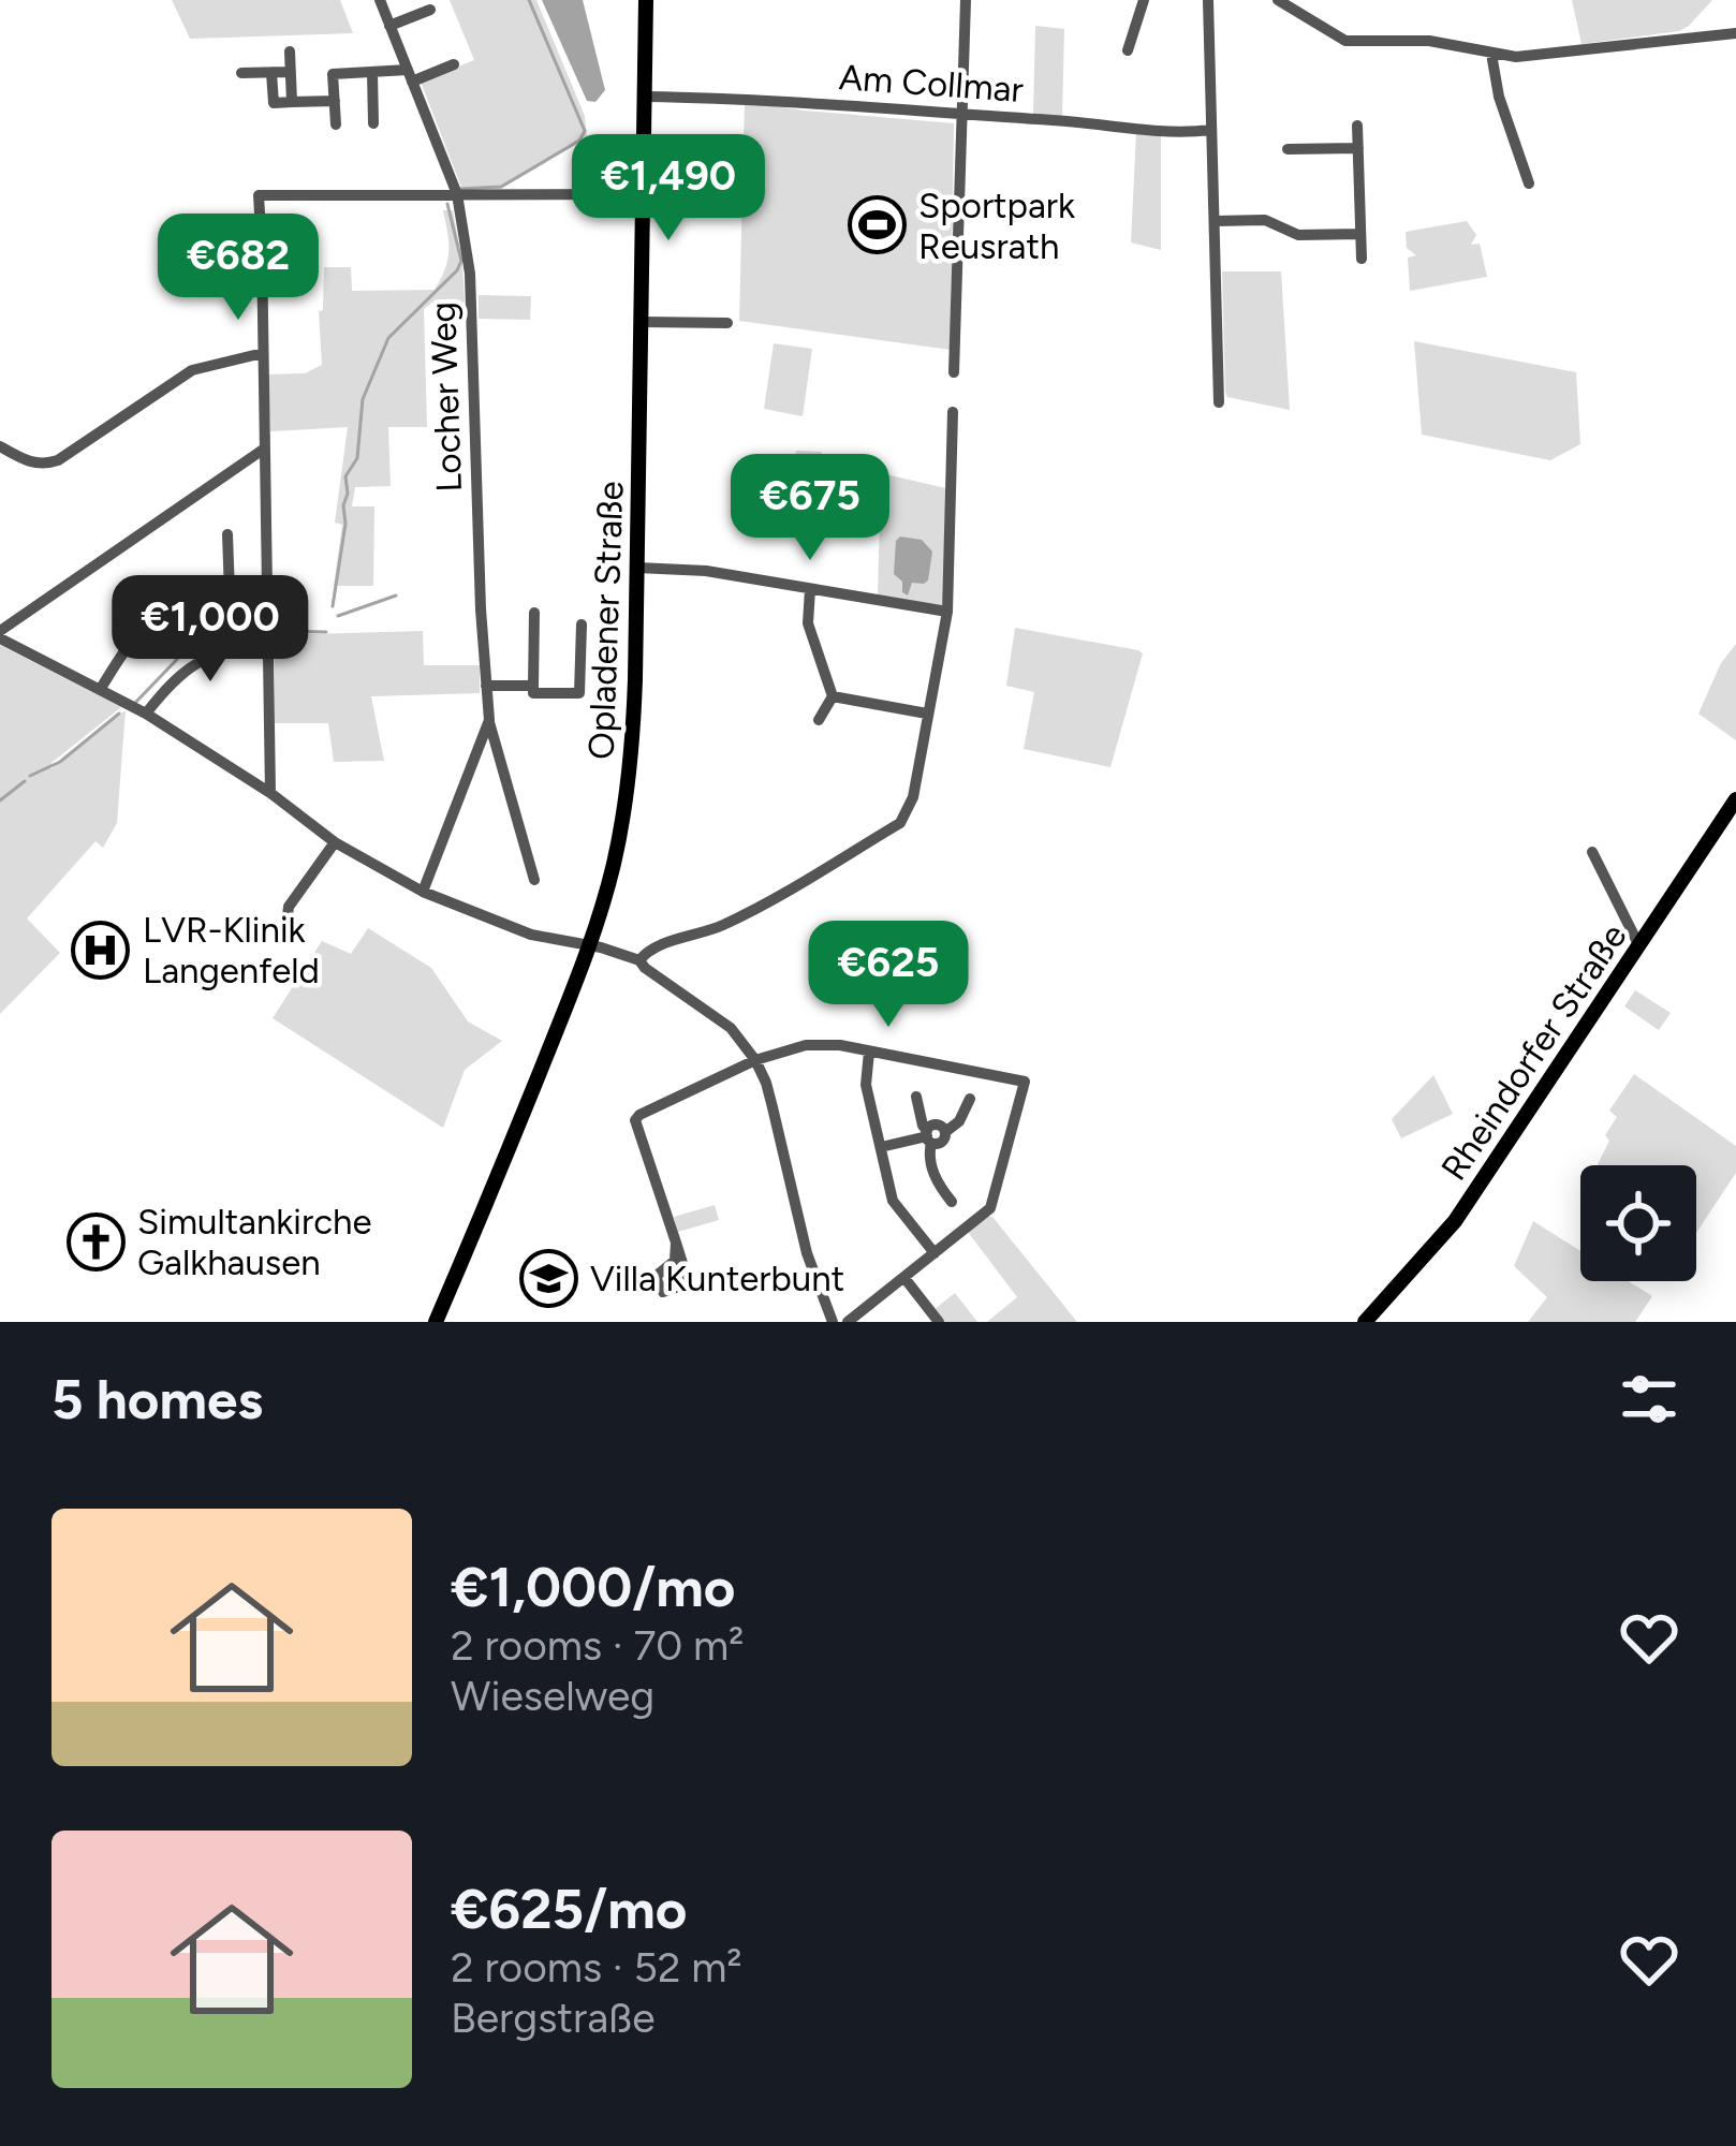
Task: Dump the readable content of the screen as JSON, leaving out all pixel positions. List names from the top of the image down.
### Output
{
  "streets": {
    "main road": ["Opladener Straße", "Rheindorfer Straße"],
    "street": ["Am Collmar", "Locher Weg"]
  },
  "crossings": [
    ["Am Collmar", "Opladener Straße"]
  ],
  "places": {
    "sports": ["Sportpark Reusrath"],
    "hospital": ["LVR-Klinik Langenfeld"],
    "church": ["Simultankirche Galkhausen"],
    "school or university": ["Villa Kunterbunt"]
  },
  "page": {
    "price": [
      "€1,490",
      "€682",
      "€675",
      "€1,000",
      "€625"
    ],
    "heading": "5 homes",
    "list": [
      {
        "name": "€1,000/mo",
        "note": "2 rooms · 70 m² · Wieselweg"
      },
      {
        "name": "€625/mo",
        "note": "2 rooms · 52 m² · Bergstraße"
      }
    ]
  }
}
